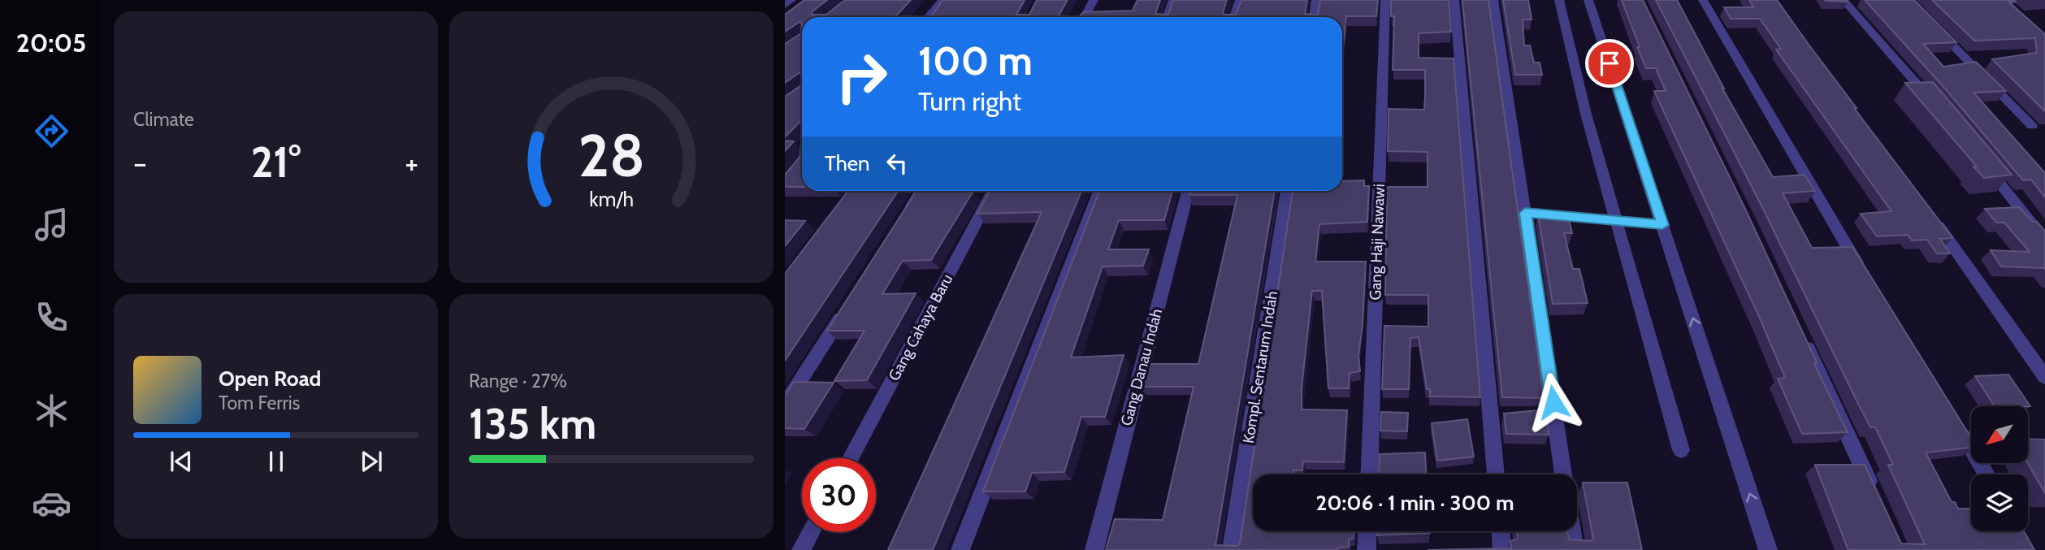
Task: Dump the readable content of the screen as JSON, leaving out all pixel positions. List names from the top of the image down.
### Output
{
  "streets": {
    "street": [
      "Gang Haji Nawawi",
      "Gang Cahaya Baru",
      "Gang Danau Indah",
      "Kompl. Sentarum Indah"
    ]
  },
  "north": "bottom left",
  "page": {
    "tabs": "20:05",
    "tile": [
      "Climate",
      ["Range · 27%", "135 km"]
    ],
    "turn": ["100 m", "Turn right"],
    "then": "Then",
    "heat": ["−", "21°", "+"],
    "song": ["Open Road", "Tom Ferris"],
    "limit": "30",
    "trip": "20:06 · 1 min · 300 m",
    "gauge": ["28", "km/h"]
  }
}
